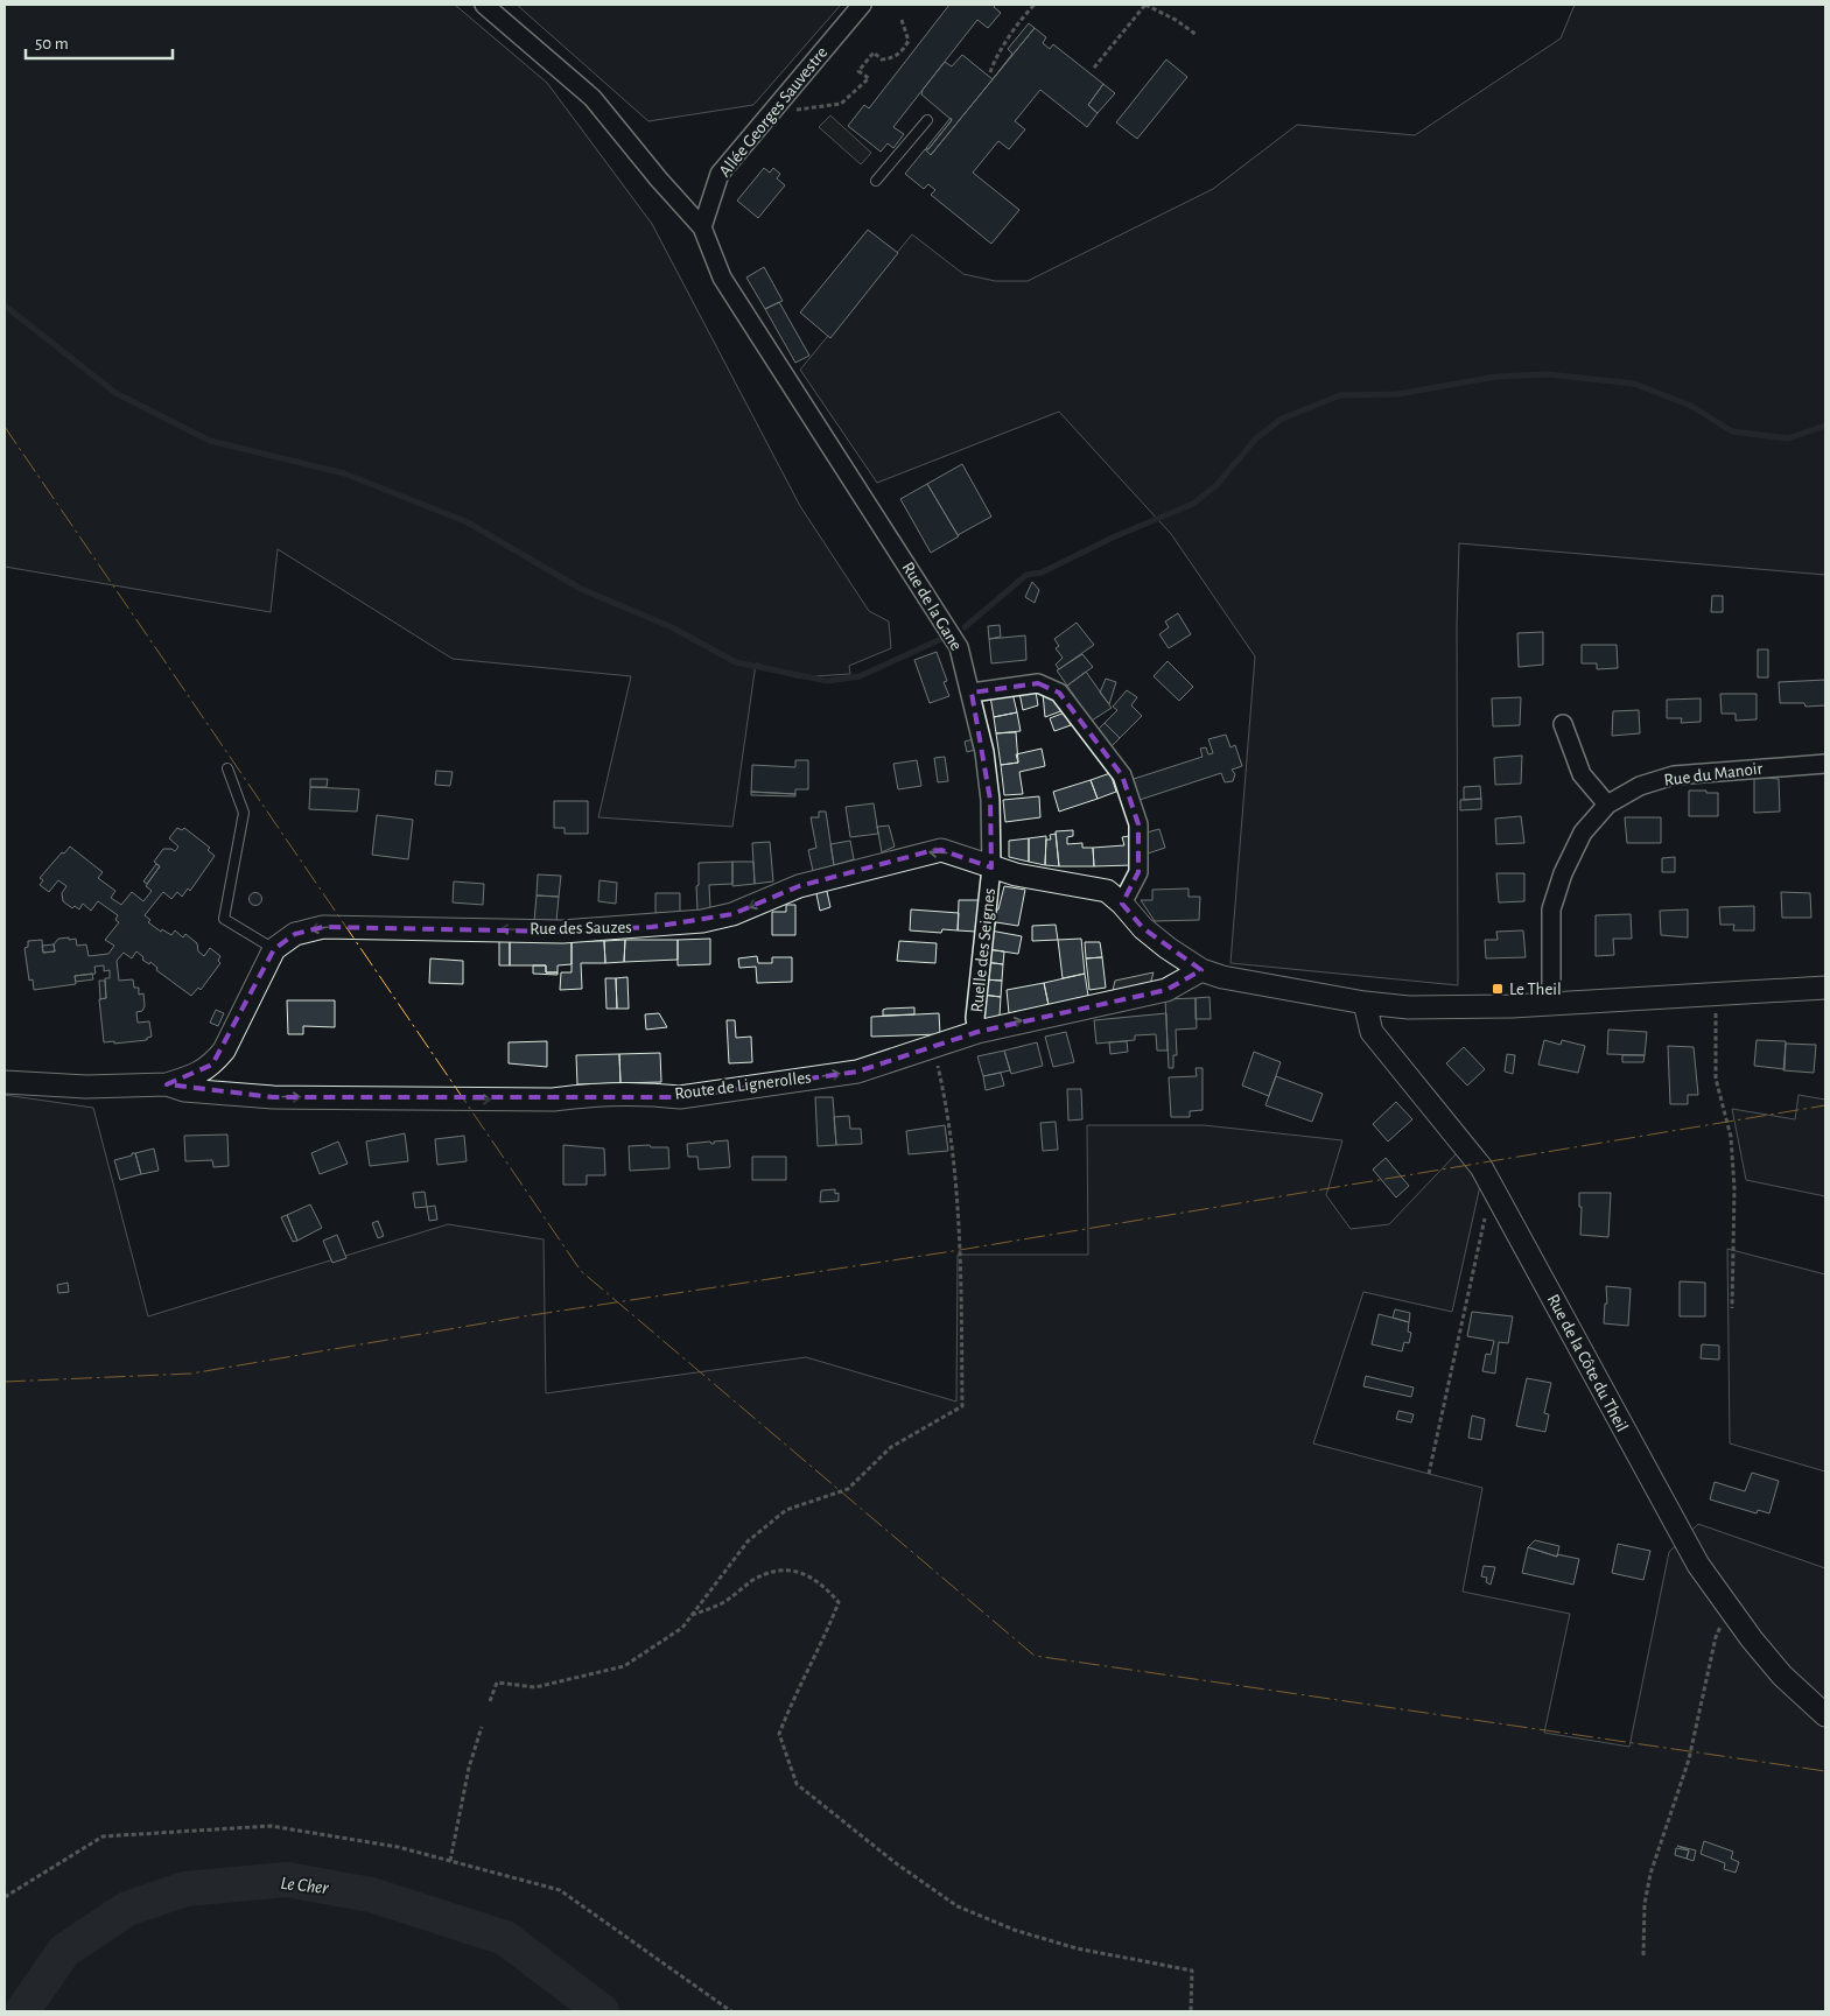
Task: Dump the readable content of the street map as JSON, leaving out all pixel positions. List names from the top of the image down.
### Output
{
  "streets": {
    "street": [
      "Allée Georges Sauvestre",
      "Rue de la Gane",
      "Rue du Manoir",
      "Rue des Sauzes",
      "Ruelle des Seignes",
      "Route de Lignerolles",
      "Rue de la Côte du Theil"
    ]
  },
  "crossings": [
    ["Allée Georges Sauvestre", "Rue de la Gane"],
    ["Rue de la Gane", "Rue des Sauzes"],
    ["Rue de la Gane", "Ruelle des Seignes"],
    ["Rue des Sauzes", "Ruelle des Seignes"],
    ["Ruelle des Seignes", "Route de Lignerolles"]
  ],
  "one_way": ["Rue des Sauzes", "Route de Lignerolles"],
  "water": ["Le Cher"],
  "places": {
    "transit": ["Le Theil"]
  },
  "scale_bar": "50 m"
}
